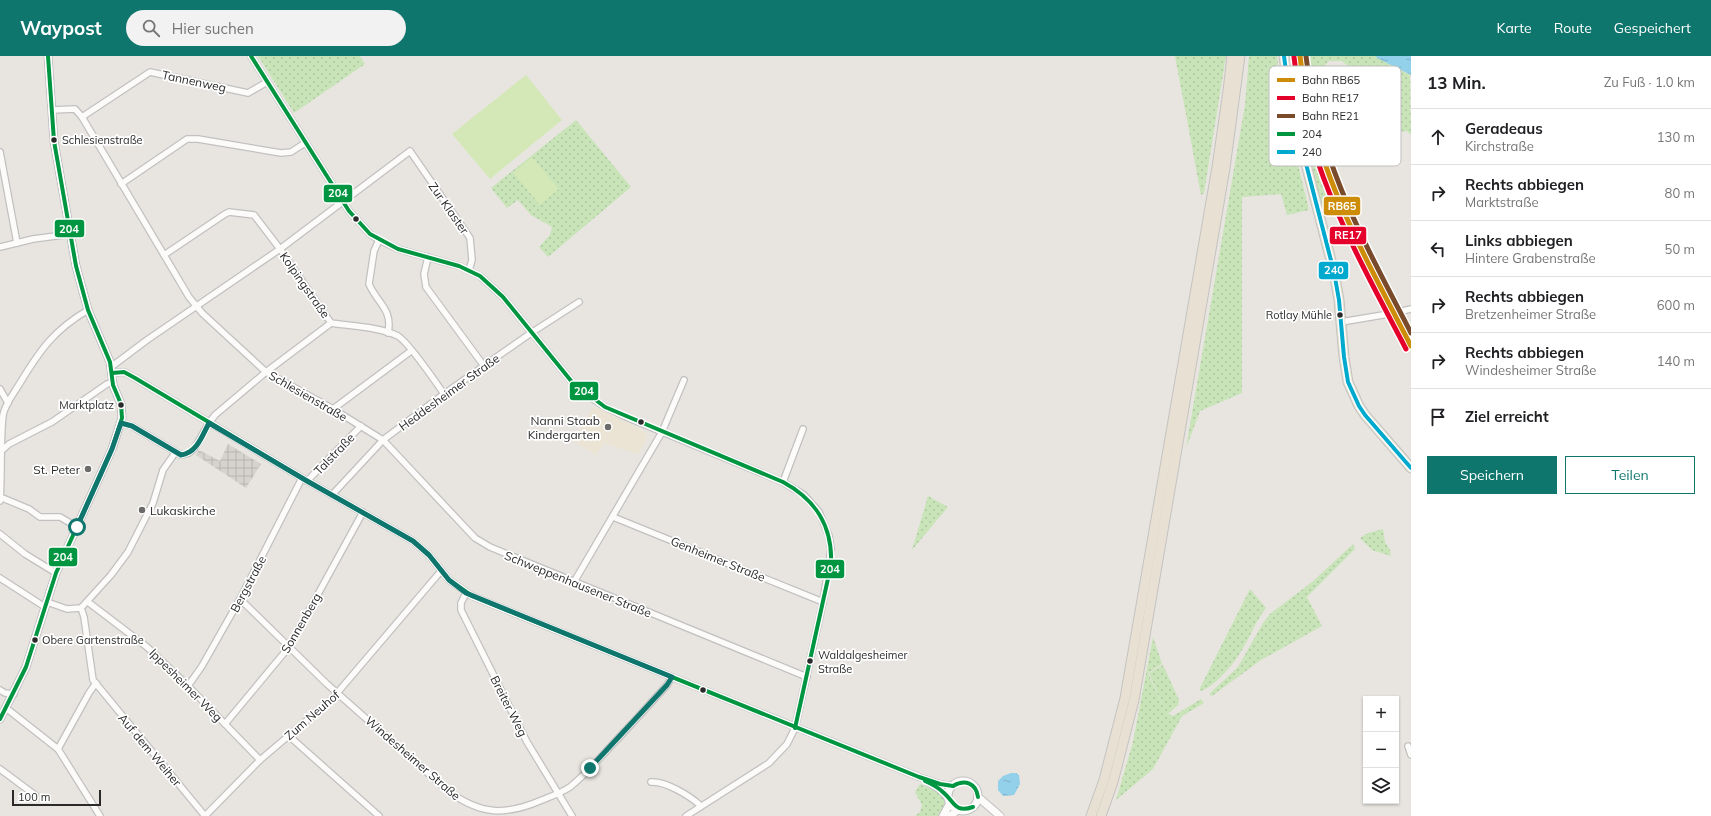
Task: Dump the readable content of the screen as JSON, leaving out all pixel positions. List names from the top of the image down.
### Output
{
  "streets": {
    "street": [
      "Tannenweg",
      "Zur Klaster",
      "Kolpingstraße",
      "Heddesheimer Straße",
      "Schlesienstraße",
      "Talstraße",
      "Genheimer Straße",
      "Bergstraße",
      "Schweppenhausener Straße",
      "Sonnenberg",
      "Ippesheimer Weg",
      "Breiter Weg",
      "Zum Neuhof",
      "Auf dem Weiher",
      "Windesheimer Straße"
    ]
  },
  "crossings": [
    ["Tannenweg", "Schlesienstraße"],
    ["Kolpingstraße", "Heddesheimer Straße"],
    ["Kolpingstraße", "Schlesienstraße"],
    ["Heddesheimer Straße", "Schlesienstraße"],
    ["Heddesheimer Straße", "Schweppenhausener Straße"],
    ["Schlesienstraße", "Talstraße"],
    ["Schlesienstraße", "Schweppenhausener Straße"],
    ["Bergstraße", "Ippesheimer Weg"],
    ["Bergstraße", "Windesheimer Straße"],
    ["Sonnenberg", "Ippesheimer Weg"],
    ["Sonnenberg", "Windesheimer Straße"],
    ["Ippesheimer Weg", "Zum Neuhof"],
    ["Breiter Weg", "Windesheimer Straße"],
    ["Zum Neuhof", "Auf dem Weiher"],
    ["Zum Neuhof", "Windesheimer Straße"]
  ],
  "places": [
    "Schlesienstraße",
    "Rotlay Mühle",
    "Marktplatz",
    "Nanni Staab Kindergarten",
    "St. Peter",
    "Lukaskirche",
    "Obere Gartenstraße",
    "Waldalgesheimer Straße"
  ],
  "lines": [
    "rail line RB65",
    "rail line RE21",
    "transit line 204",
    "transit line 240",
    "rail line RE17"
  ],
  "legend": [
    "Bahn RB65",
    "Bahn RE17",
    "Bahn RE21",
    "204",
    "240"
  ],
  "scale_bar": "100 m",
  "page": {
    "header": "Waypost",
    "search": "Hier suchen",
    "nav": ["Karte", "Route", "Gespeichert"],
    "heading": ["13 Min.", "Zu Fuß · 1.0 km"],
    "list": [
      ["Geradeaus", "Kirchstraße", "130 m"],
      ["Rechts abbiegen", "Marktstraße", "80 m"],
      ["Links abbiegen", "Hintere Grabenstraße", "50 m"],
      ["Rechts abbiegen", "Bretzenheimer Straße", "600 m"],
      ["Rechts abbiegen", "Windesheimer Straße", "140 m"],
      "Ziel erreicht"
    ],
    "buttons": ["Speichern", "Teilen"],
    "map_buttons": ["+", "−"],
    "scale": "100 m"
  }
}
